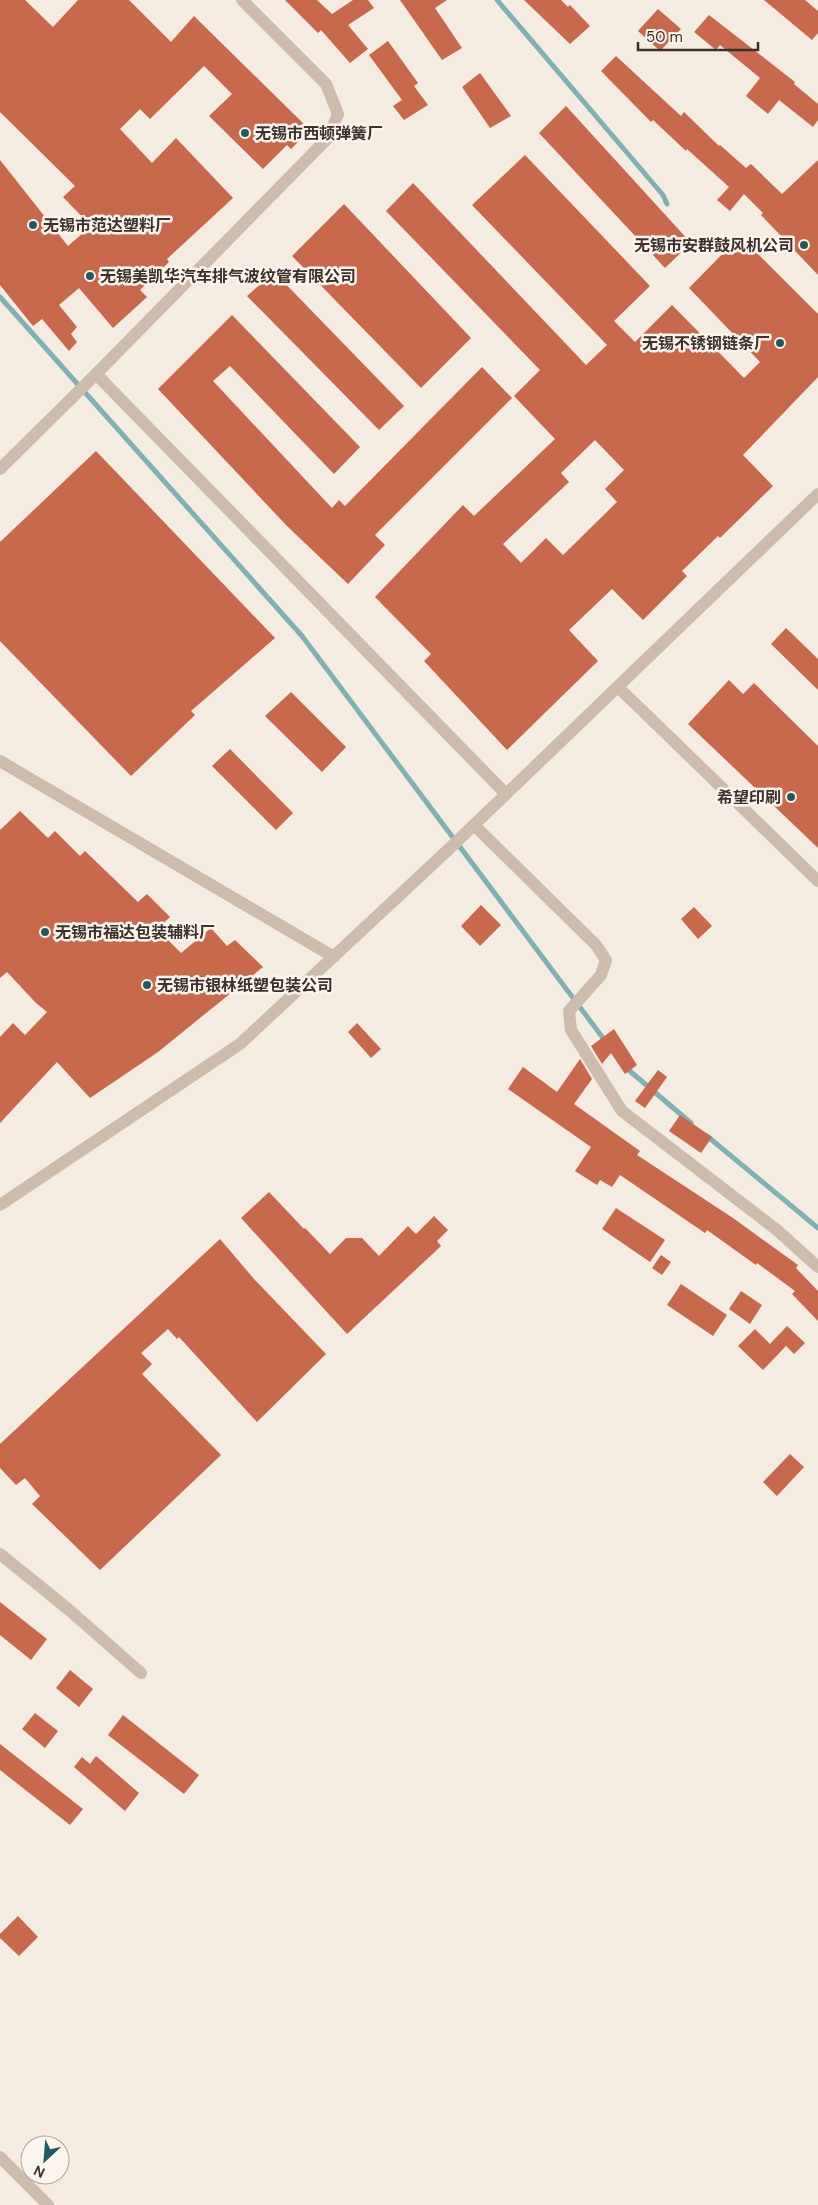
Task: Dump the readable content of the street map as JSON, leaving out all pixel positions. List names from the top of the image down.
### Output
{
  "places": [
    "无锡市西顿弹簧厂",
    "无锡市范达塑料厂",
    "无锡市安群鼓风机公司",
    "无锡美凯华汽车排气波纹管有限公司",
    "无锡不锈钢链条厂",
    "希望印刷",
    "无锡市福达包装辅料厂",
    "无锡市银林纸塑包装公司"
  ],
  "scale_bar": "50 m",
  "north": "bottom left"
}
